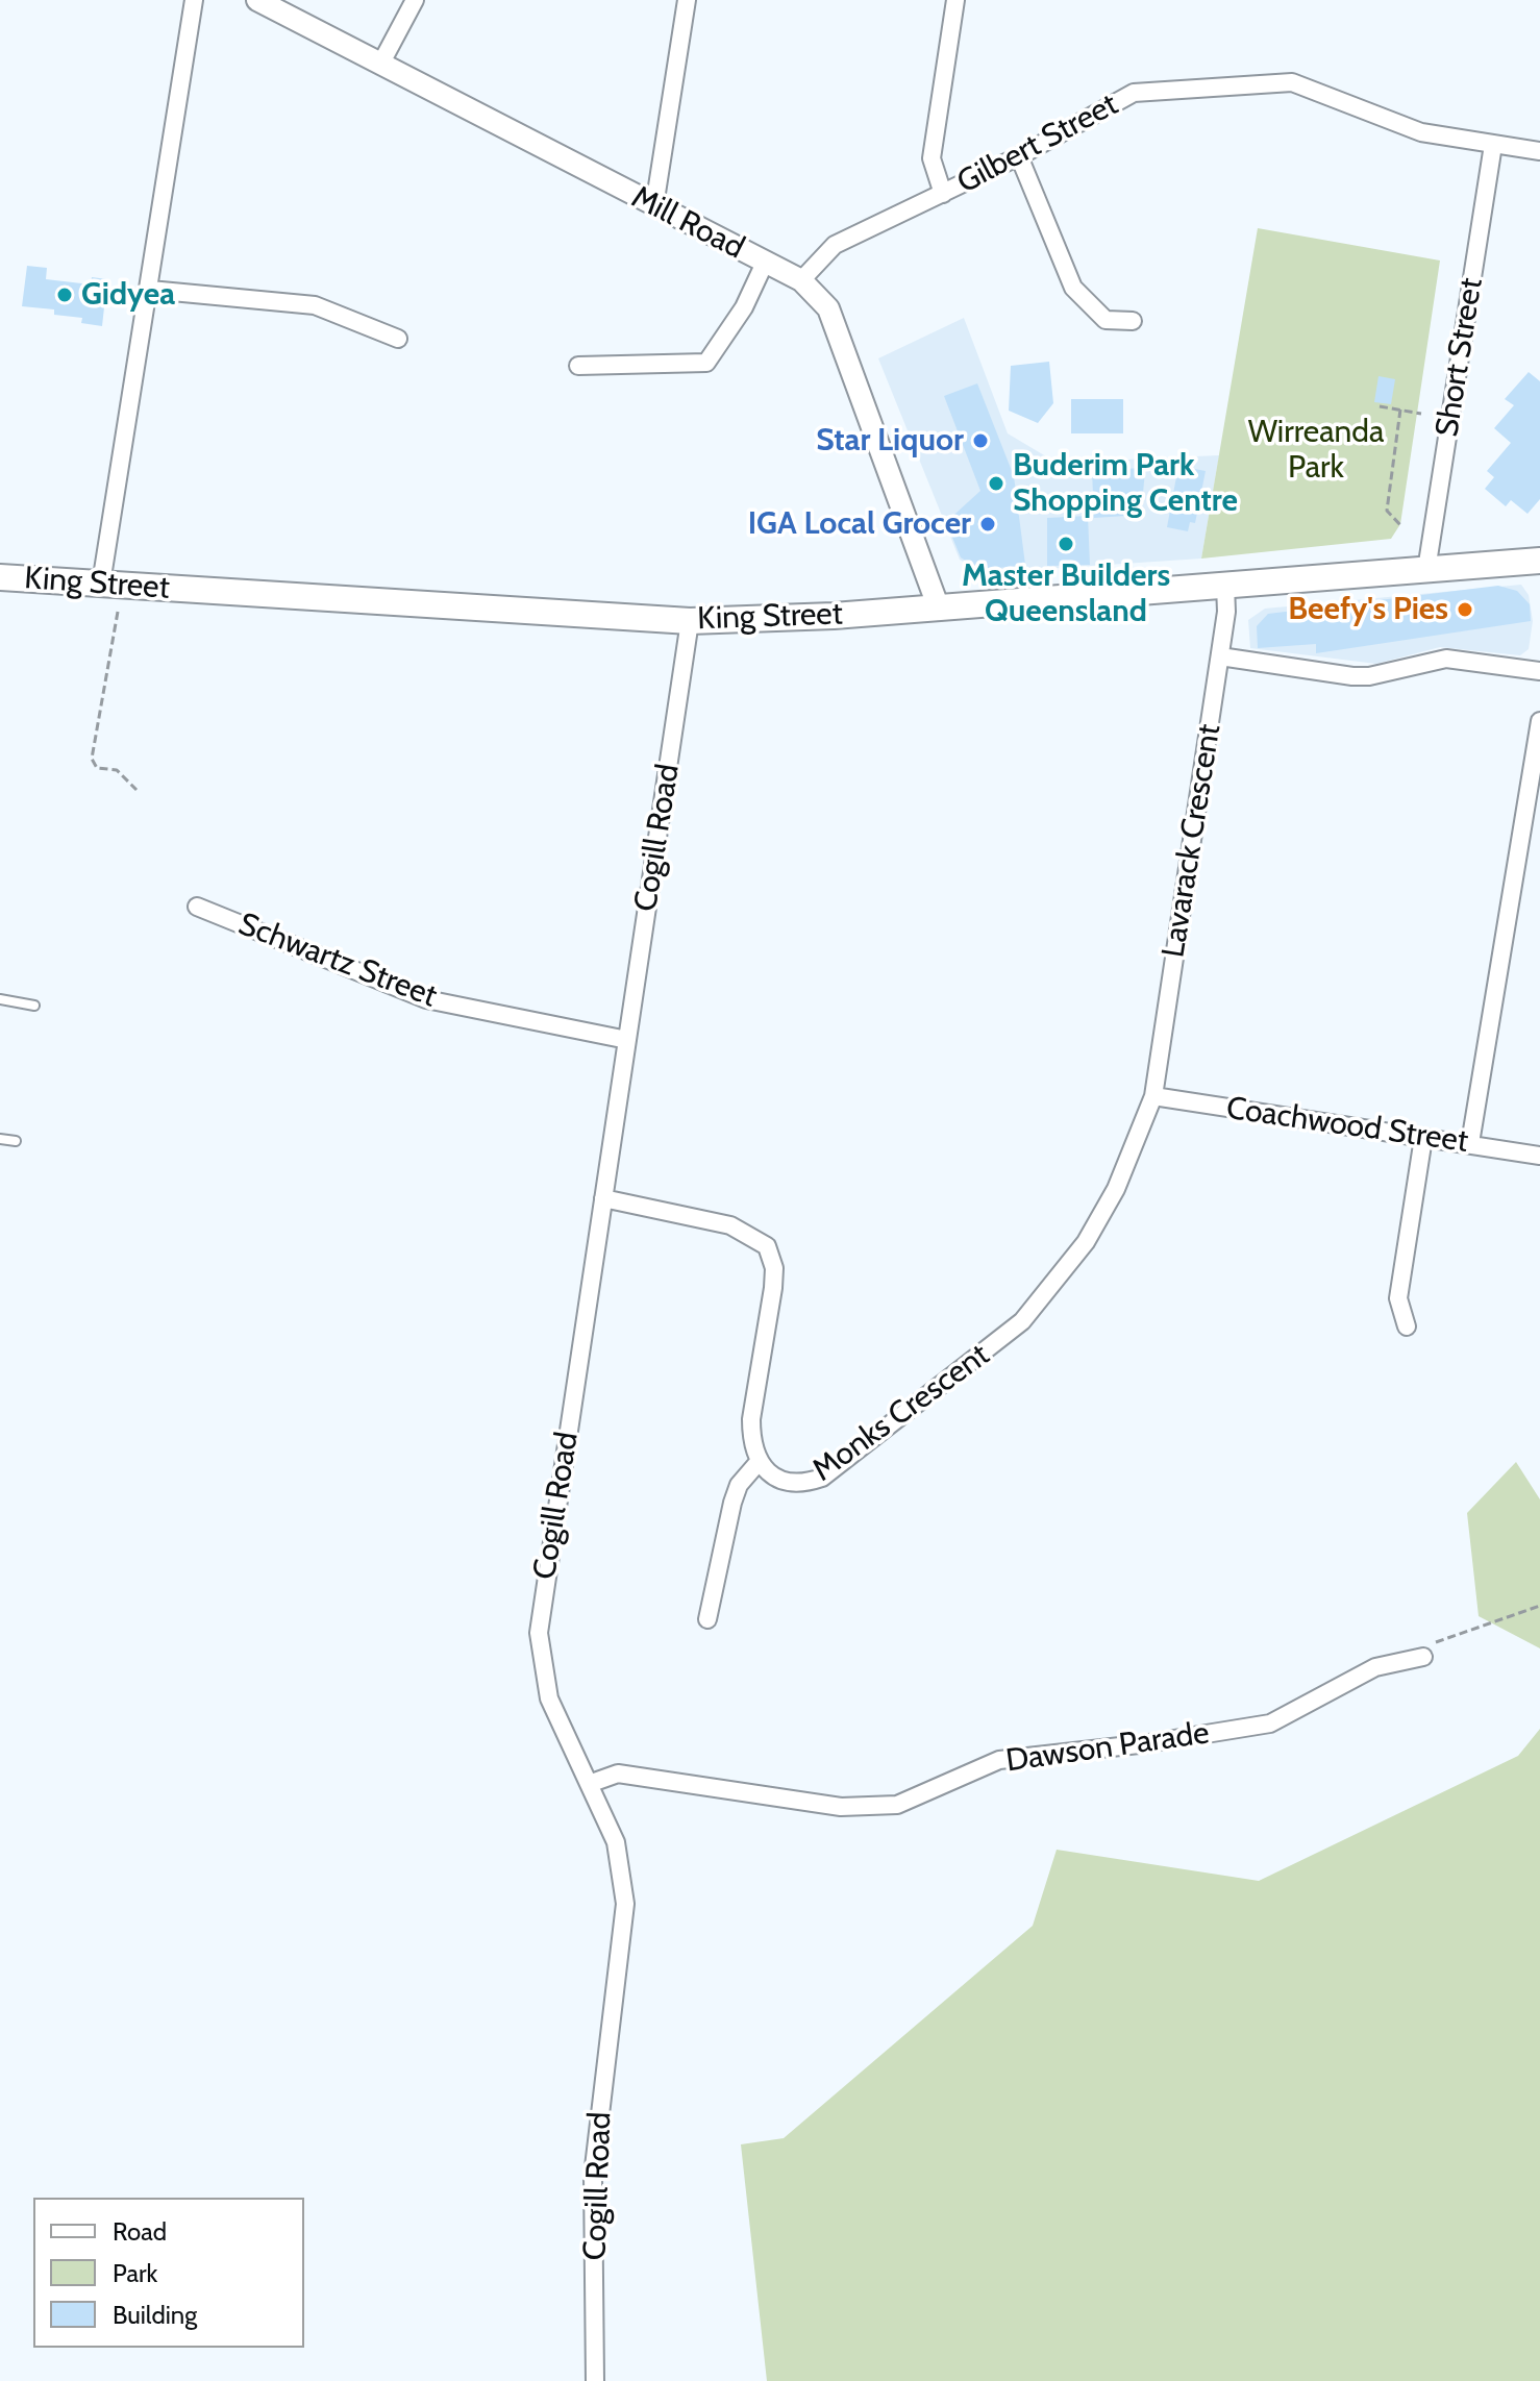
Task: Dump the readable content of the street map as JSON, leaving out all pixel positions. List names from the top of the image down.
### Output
{
  "streets": {
    "main road": ["King Street"],
    "street": [
      "Gilbert Street",
      "Mill Road",
      "Short Street",
      "Cogill Road",
      "Lavarack Crescent",
      "Schwartz Street",
      "Coachwood Street",
      "Monks Crescent",
      "Dawson Parade"
    ]
  },
  "crossings": [
    ["Gilbert Street", "Mill Road"],
    ["Gilbert Street", "Short Street"],
    ["Mill Road", "King Street"],
    ["Short Street", "King Street"],
    ["King Street", "Cogill Road"],
    ["King Street", "Lavarack Crescent"],
    ["Cogill Road", "Schwartz Street"],
    ["Cogill Road", "Dawson Parade"],
    ["Lavarack Crescent", "Coachwood Street"],
    ["Lavarack Crescent", "Monks Crescent"],
    ["Coachwood Street", "Monks Crescent"]
  ],
  "parks": ["Wirreanda Park"],
  "places": [
    "Gidyea",
    "Star Liquor",
    "Buderim Park Shopping Centre",
    "IGA Local Grocer",
    "Master Builders Queensland",
    "Beefy's Pies"
  ],
  "legend": ["Road", "Park", "Building"]
}
